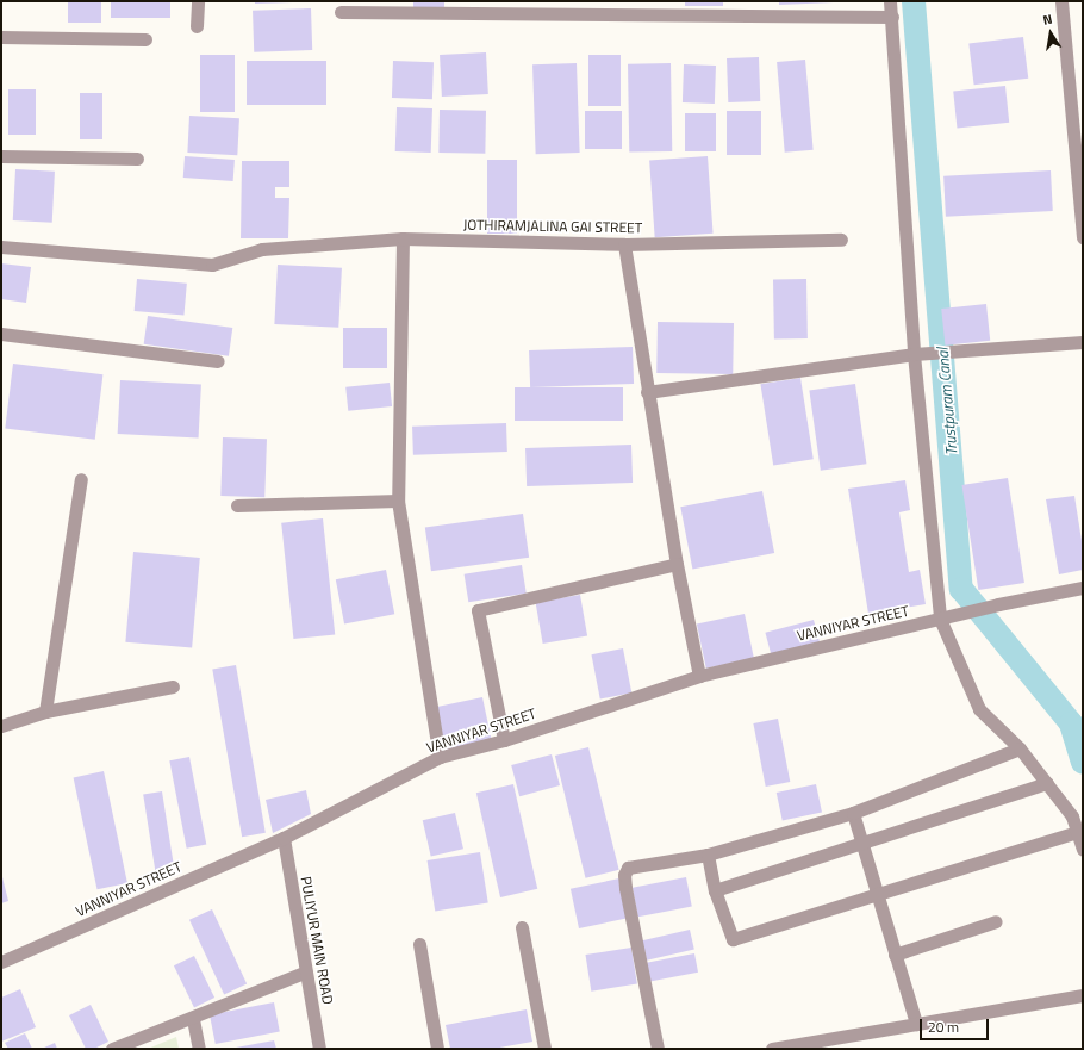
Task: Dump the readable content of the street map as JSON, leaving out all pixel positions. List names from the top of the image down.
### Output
{
  "streets": {
    "street": ["JOTHIRAMJALINA GAI STREET", "VANNIYAR STREET", "PULIYUR MAIN ROAD"]
  },
  "crossings": [
    ["VANNIYAR STREET", "PULIYUR MAIN ROAD"]
  ],
  "water": ["Trustpuram Canal"],
  "scale_bar": "20 m",
  "north": "top"
}
